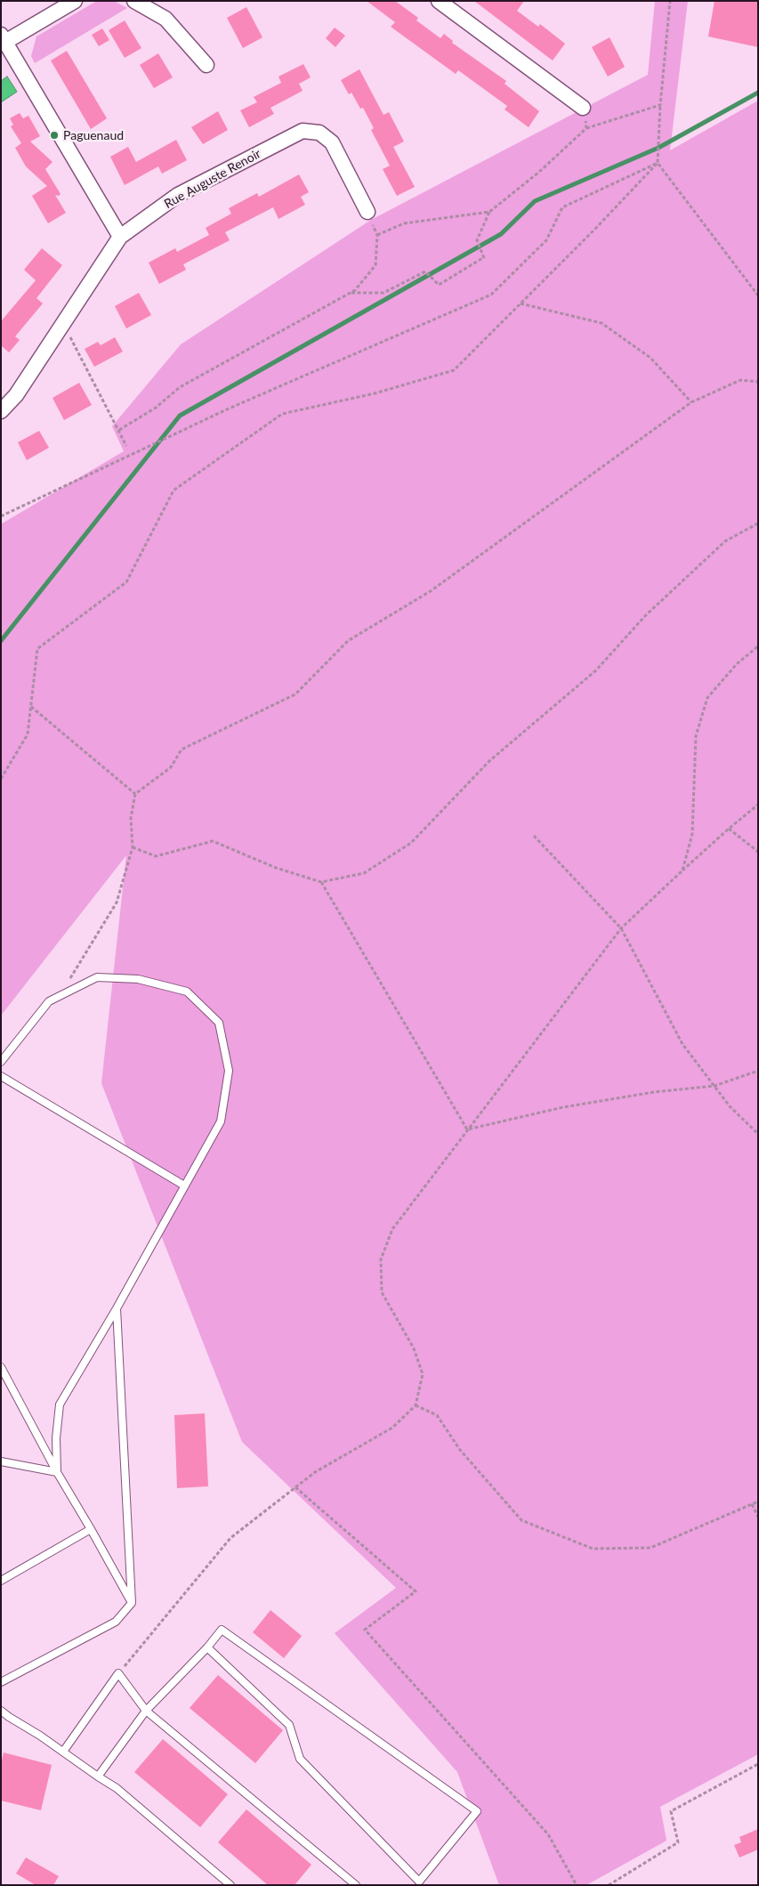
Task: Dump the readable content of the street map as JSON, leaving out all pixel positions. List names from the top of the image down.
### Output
{
  "streets": {
    "street": ["Rue Auguste Renoir"]
  },
  "places": ["Paguenaud"]
}
